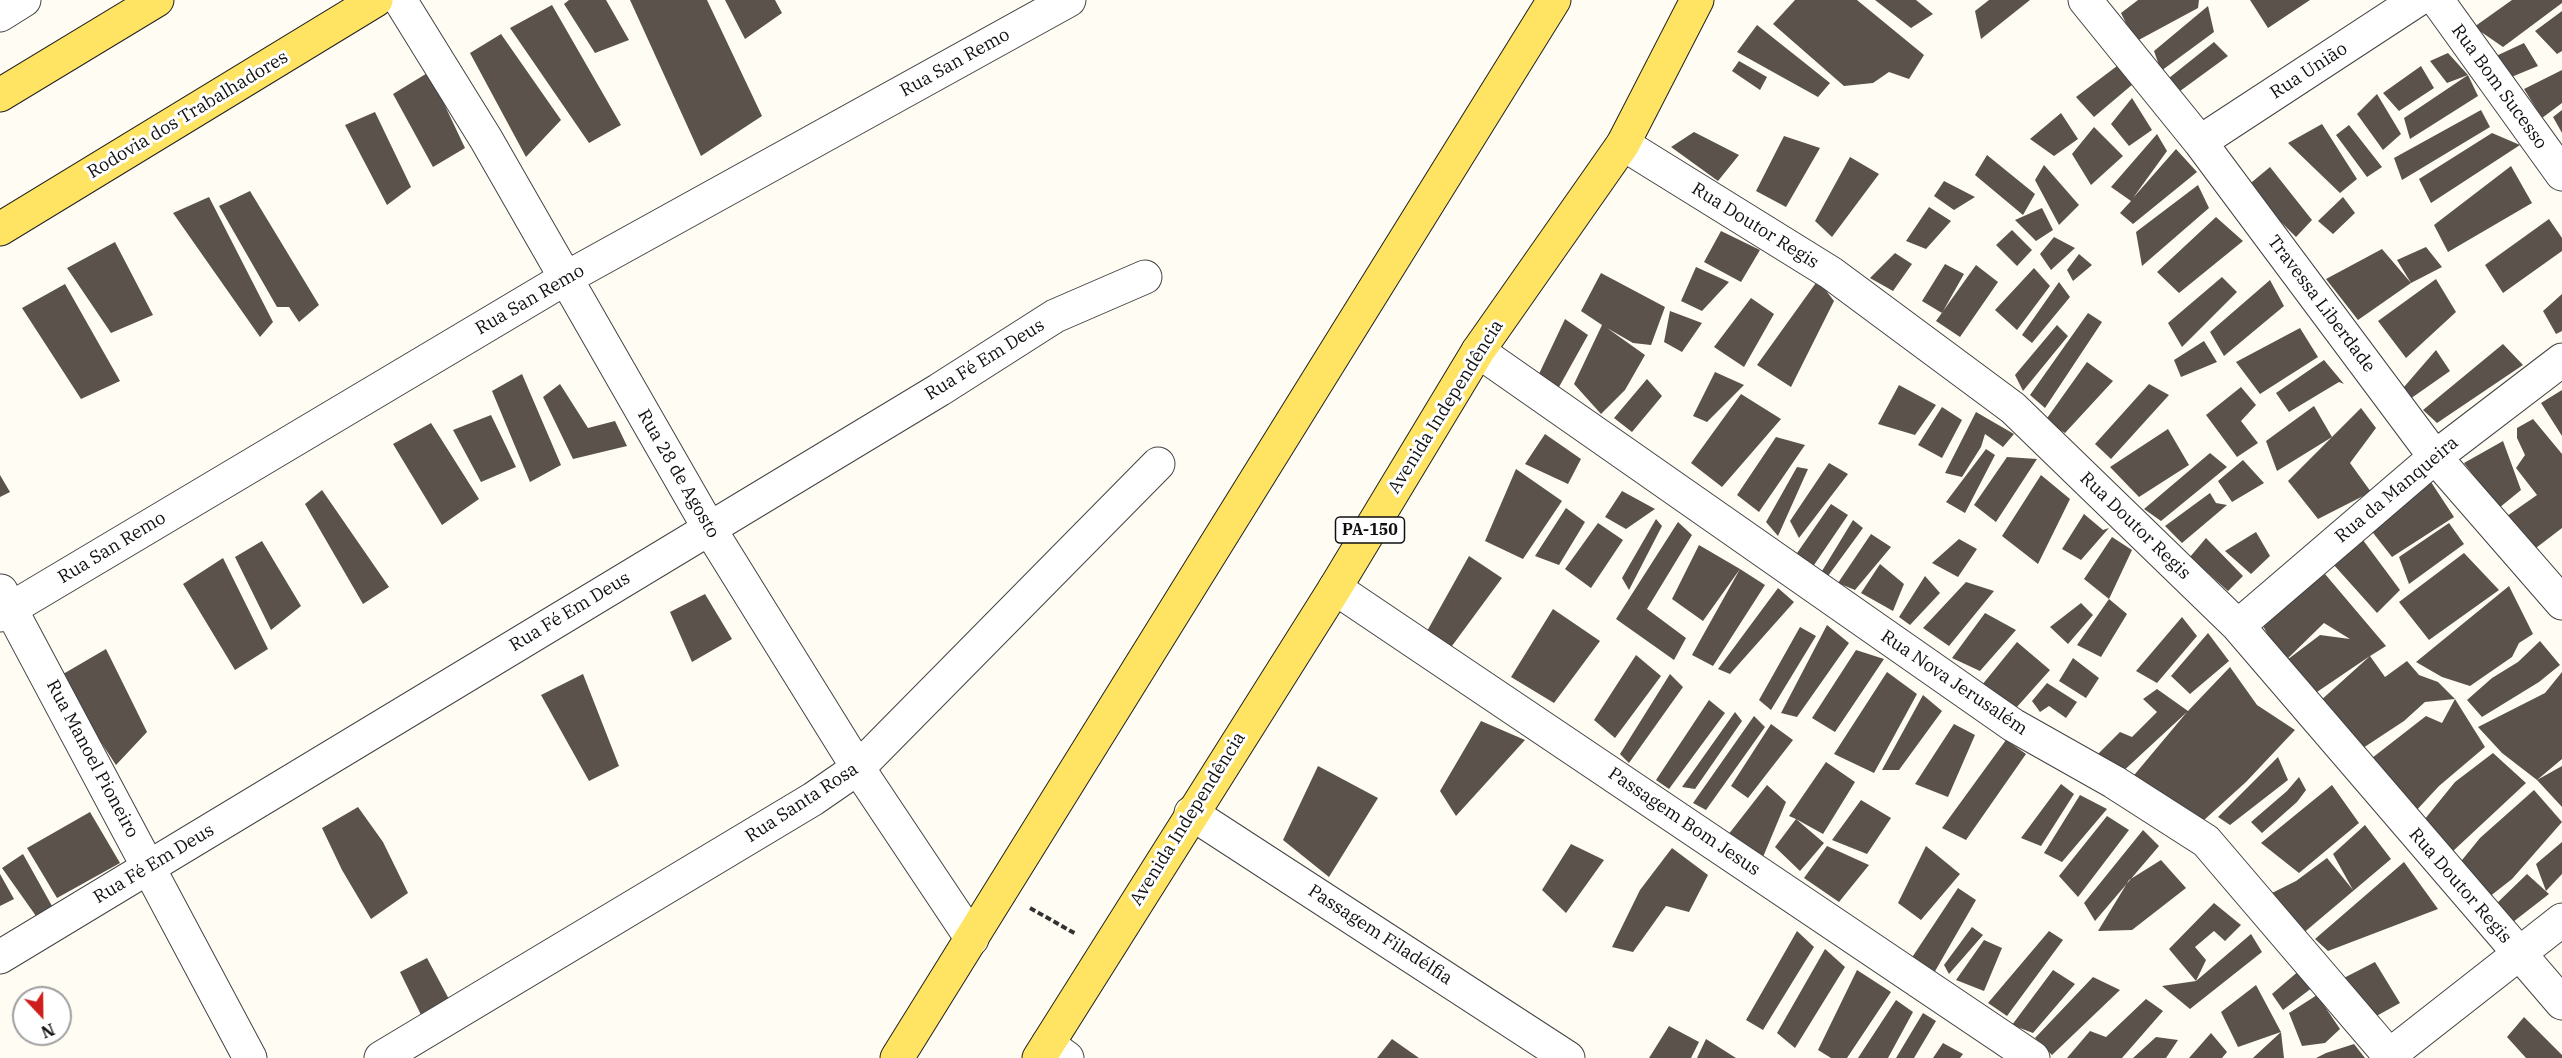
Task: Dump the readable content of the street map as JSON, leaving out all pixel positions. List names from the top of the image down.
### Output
{
  "streets": {
    "main road": ["Rodovia dos Trabalhadores", "Avenida Independência", "PA-150"],
    "street": [
      "Rua San Remo",
      "Rua União",
      "Rua Bom Sucesso",
      "Rua Doutor Regis",
      "Travessa Liberdade",
      "Rua Fé Em Deus",
      "Rua 28 de Agosto",
      "Rua da Manqueira",
      "Rua Nova Jerusalém",
      "Rua Manoel Pioneiro",
      "Rua Santa Rosa",
      "Passagem Bom Jesus",
      "Passagem Filadélfia"
    ]
  },
  "crossings": [
    ["Rua San Remo", "Rua 28 de Agosto"],
    ["Rua San Remo", "Rua Manoel Pioneiro"],
    ["Rua União", "Travessa Liberdade"],
    ["Rua Doutor Regis", "Avenida Independência"],
    ["Rua Doutor Regis", "Rua da Manqueira"],
    ["Travessa Liberdade", "Rua da Manqueira"],
    ["Rua Fé Em Deus", "Rua 28 de Agosto"],
    ["Rua Fé Em Deus", "Rua Manoel Pioneiro"],
    ["Avenida Independência", "Rua Nova Jerusalém"],
    ["Avenida Independência", "Passagem Bom Jesus"],
    ["Avenida Independência", "Passagem Filadélfia"],
    ["Rua 28 de Agosto", "Rua Santa Rosa"]
  ],
  "north": "bottom"
}
